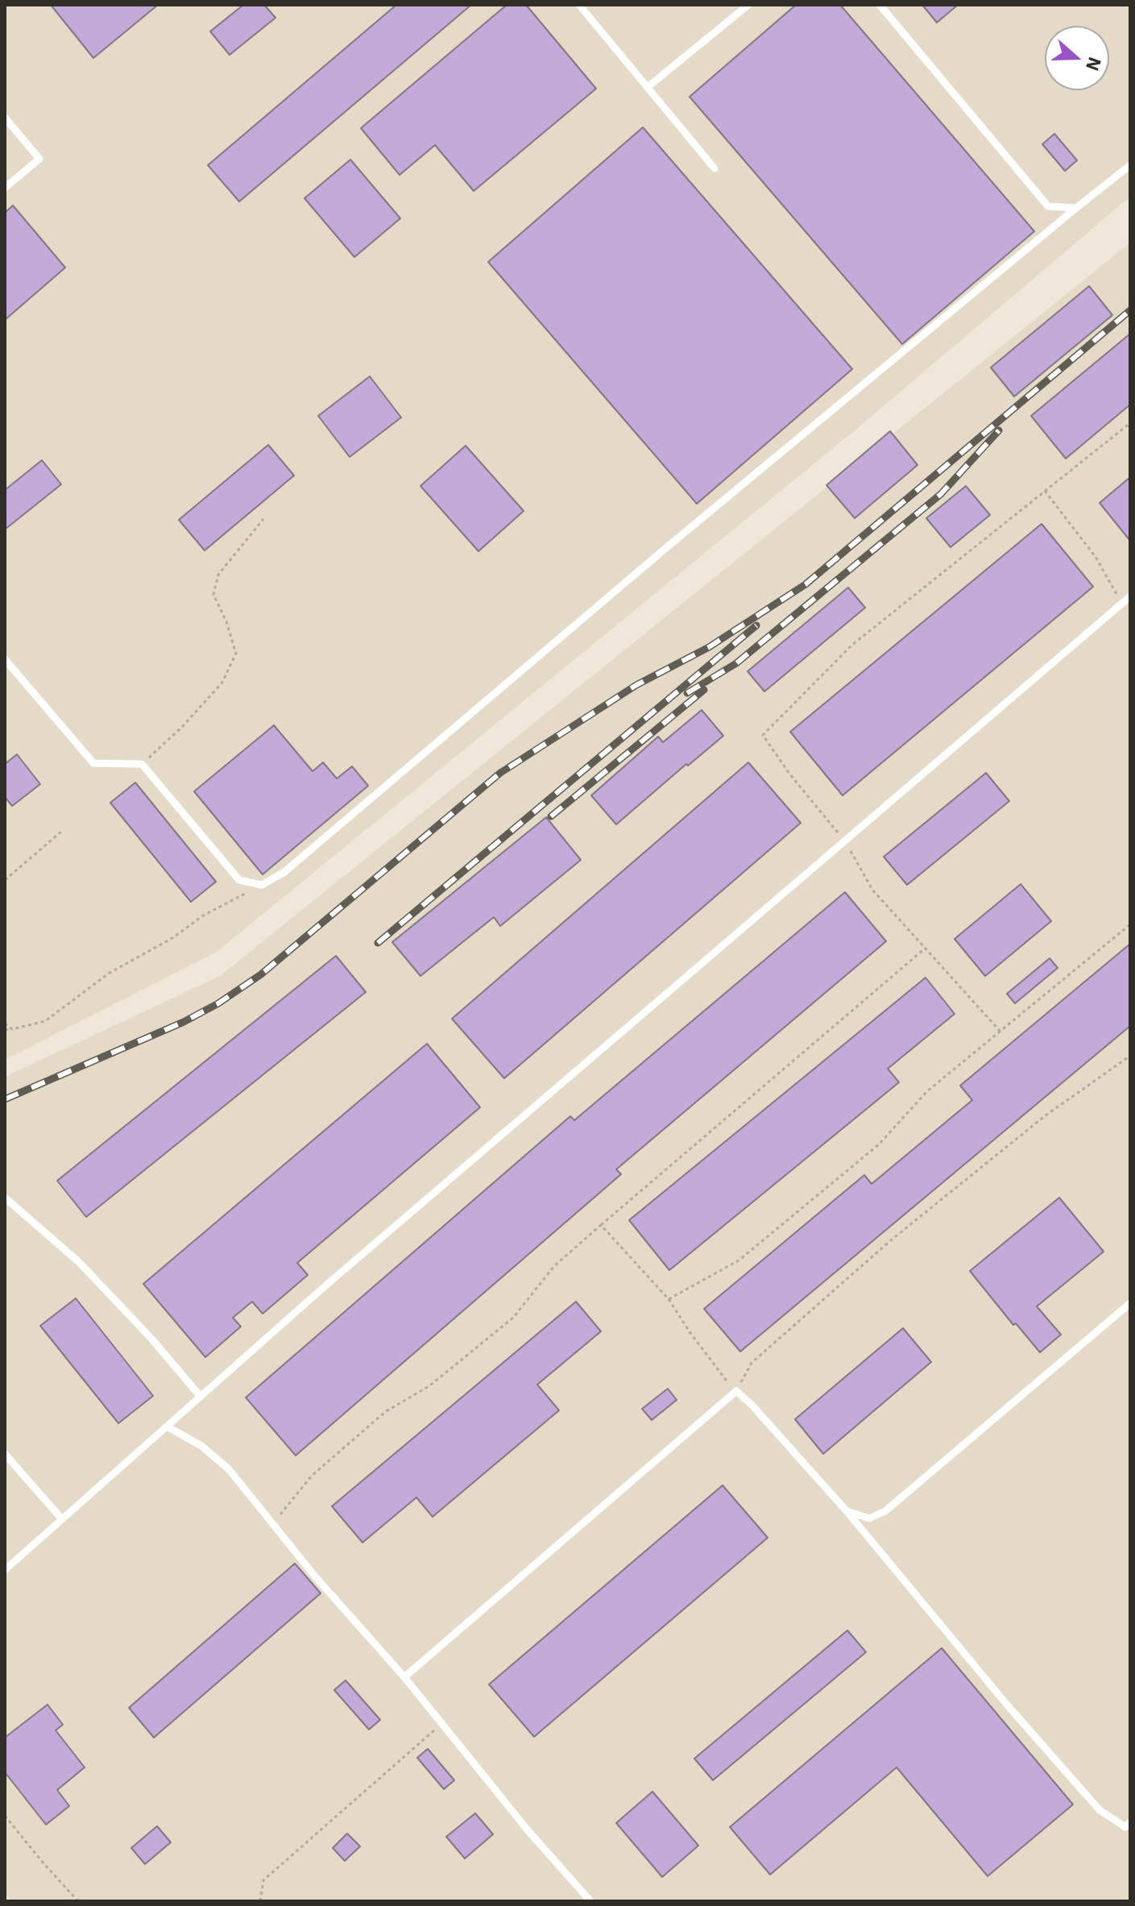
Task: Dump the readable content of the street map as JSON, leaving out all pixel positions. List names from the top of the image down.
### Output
{
  "north": "right"
}
